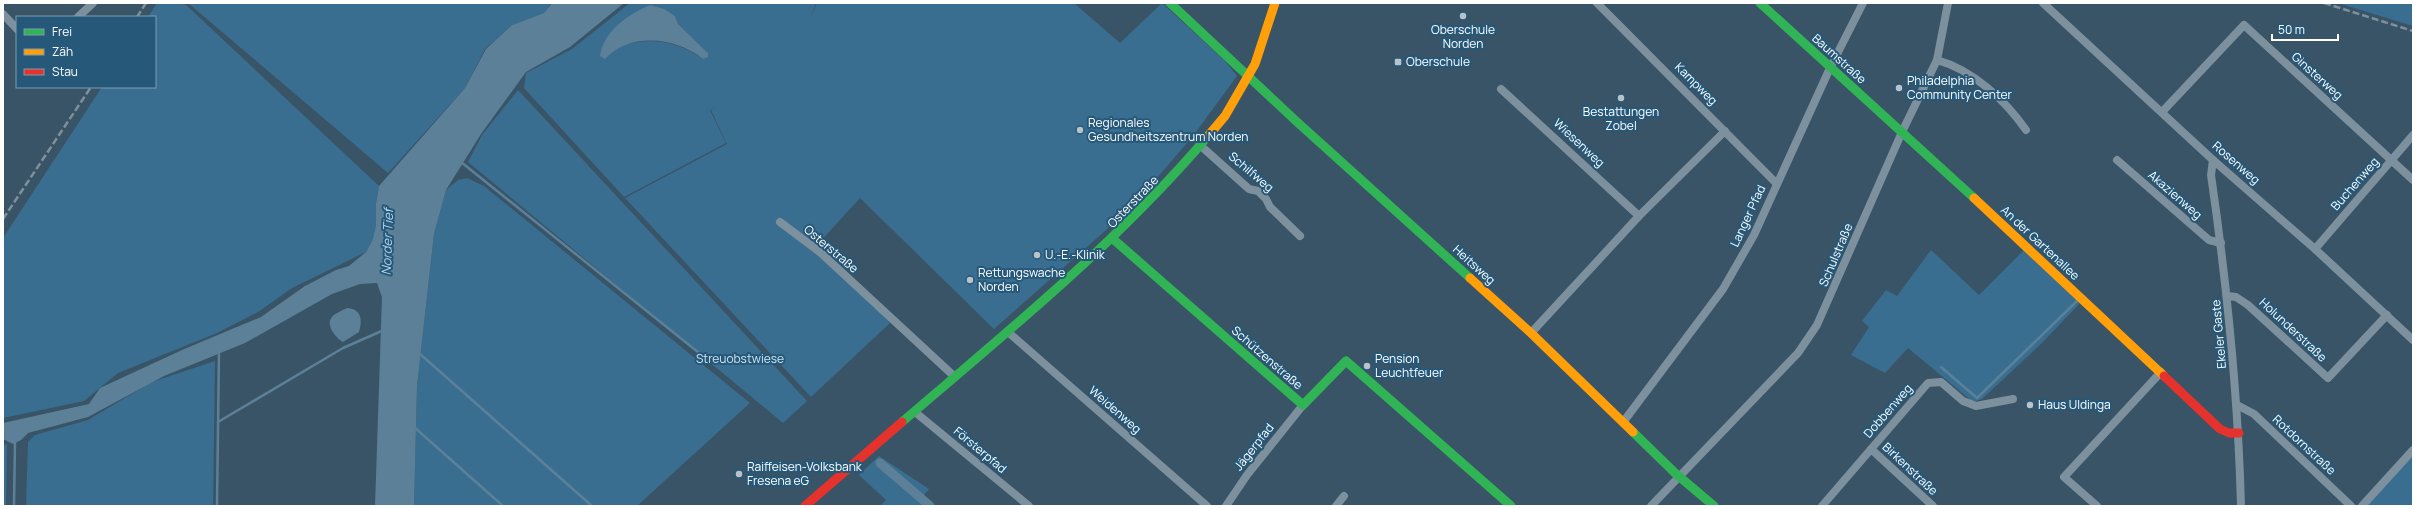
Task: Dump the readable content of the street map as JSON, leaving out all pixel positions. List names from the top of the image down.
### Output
{
  "streets": {
    "street": [
      "Baumstraße",
      "Ginsterweg",
      "Kampweg",
      "Wiesenweg",
      "Rosenweg",
      "Schilfweg",
      "Buchenweg",
      "Akazienweg",
      "Osterstraße",
      "Langer Pfad",
      "An der Gartenallee",
      "Schulstraße",
      "Heitsweg",
      "Holunderstraße",
      "Ekeler Gaste",
      "Schützenstraße",
      "Weidenweg",
      "Dobbenweg",
      "Rotdornstraße",
      "Jägerpfad",
      "Försterpfad",
      "Birkenstraße"
    ]
  },
  "crossings": [
    ["Baumstraße", "Langer Pfad"],
    ["Baumstraße", "An der Gartenallee"],
    ["Baumstraße", "Schulstraße"],
    ["Ginsterweg", "Rosenweg"],
    ["Ginsterweg", "Buchenweg"],
    ["Kampweg", "Langer Pfad"],
    ["Rosenweg", "Buchenweg"],
    ["Rosenweg", "Holunderstraße"],
    ["Rosenweg", "Ekeler Gaste"],
    ["Schilfweg", "Osterstraße"],
    ["Akazienweg", "Ekeler Gaste"],
    ["Osterstraße", "Heitsweg"],
    ["Osterstraße", "Schützenstraße"],
    ["Osterstraße", "Weidenweg"],
    ["Osterstraße", "Försterpfad"],
    ["Langer Pfad", "Heitsweg"],
    ["An der Gartenallee", "Schulstraße"],
    ["An der Gartenallee", "Ekeler Gaste"],
    ["Schulstraße", "Heitsweg"],
    ["Holunderstraße", "Ekeler Gaste"],
    ["Ekeler Gaste", "Rotdornstraße"],
    ["Schützenstraße", "Jägerpfad"],
    ["Dobbenweg", "Birkenstraße"]
  ],
  "water": ["Norder Tief"],
  "parks": ["Streuobstwiese"],
  "places": {
    "other": [
      "Oberschule Norden",
      "Philadelphia Community Center",
      "Bestattungen Zobel",
      "Regionales Gesundheitszentrum Norden",
      "U.-E.-Klinik",
      "Rettungswache Norden",
      "Pension Leuchtfeuer",
      "Haus Uldinga",
      "Raiffeisen-Volksbank Fresena eG"
    ],
    "transit": ["Oberschule"]
  },
  "legend": ["Frei", "Zäh", "Stau"],
  "scale_bar": "50 m"
}
